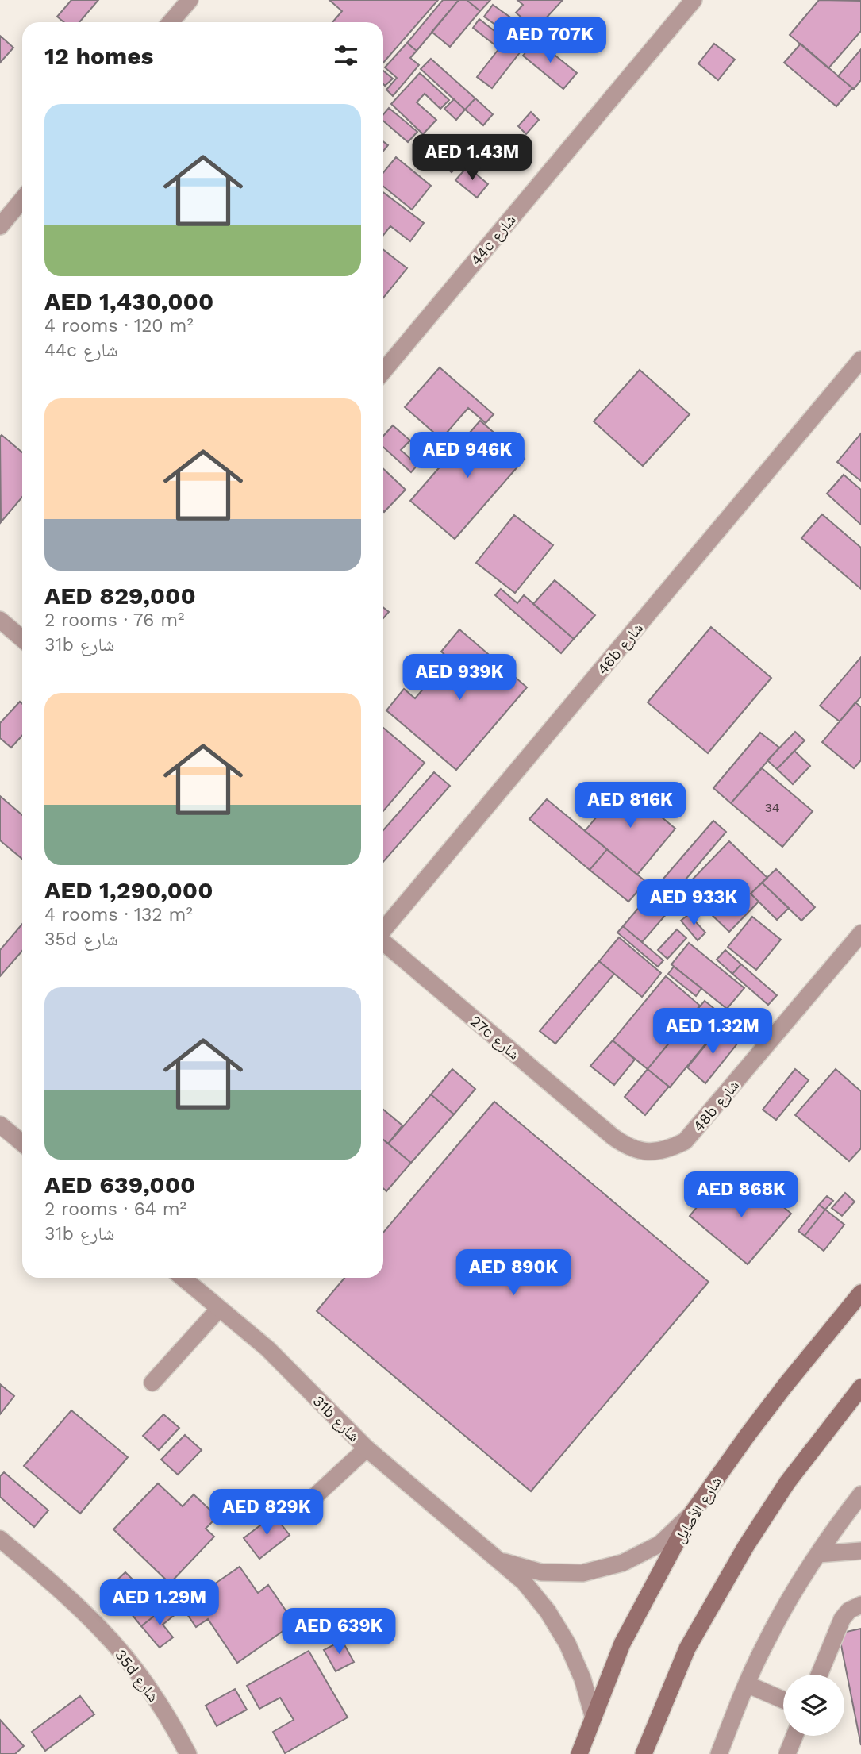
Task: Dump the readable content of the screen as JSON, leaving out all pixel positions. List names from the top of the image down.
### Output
{
  "streets": {
    "main road": ["شارع الأصايل"],
    "street": [
      "44c شارع",
      "46b شارع",
      "27c شارع",
      "48b شارع",
      "31b شارع",
      "35d شارع"
    ]
  },
  "crossings": [
    ["27c شارع", "48b شارع"],
    ["31b شارع", "شارع الأصايل"]
  ],
  "house_numbers": ["34"],
  "page": {
    "price": [
      "AED 707K",
      "AED 1.43M",
      "AED 946K",
      "AED 939K",
      "AED 816K",
      "AED 933K",
      "AED 1.32M",
      "AED 868K",
      "AED 890K",
      "AED 829K",
      "AED 1.29M",
      "AED 639K"
    ],
    "heading": "12 homes",
    "list": [
      {
        "name": "AED 1,430,000",
        "note": "4 rooms · 120 m² · 44c شارع"
      },
      {
        "name": "AED 829,000",
        "note": "2 rooms · 76 m² · 31b شارع"
      },
      {
        "name": "AED 1,290,000",
        "note": "4 rooms · 132 m² · 35d شارع"
      },
      {
        "name": "AED 639,000",
        "note": "2 rooms · 64 m² · 31b شارع"
      }
    ]
  }
}
